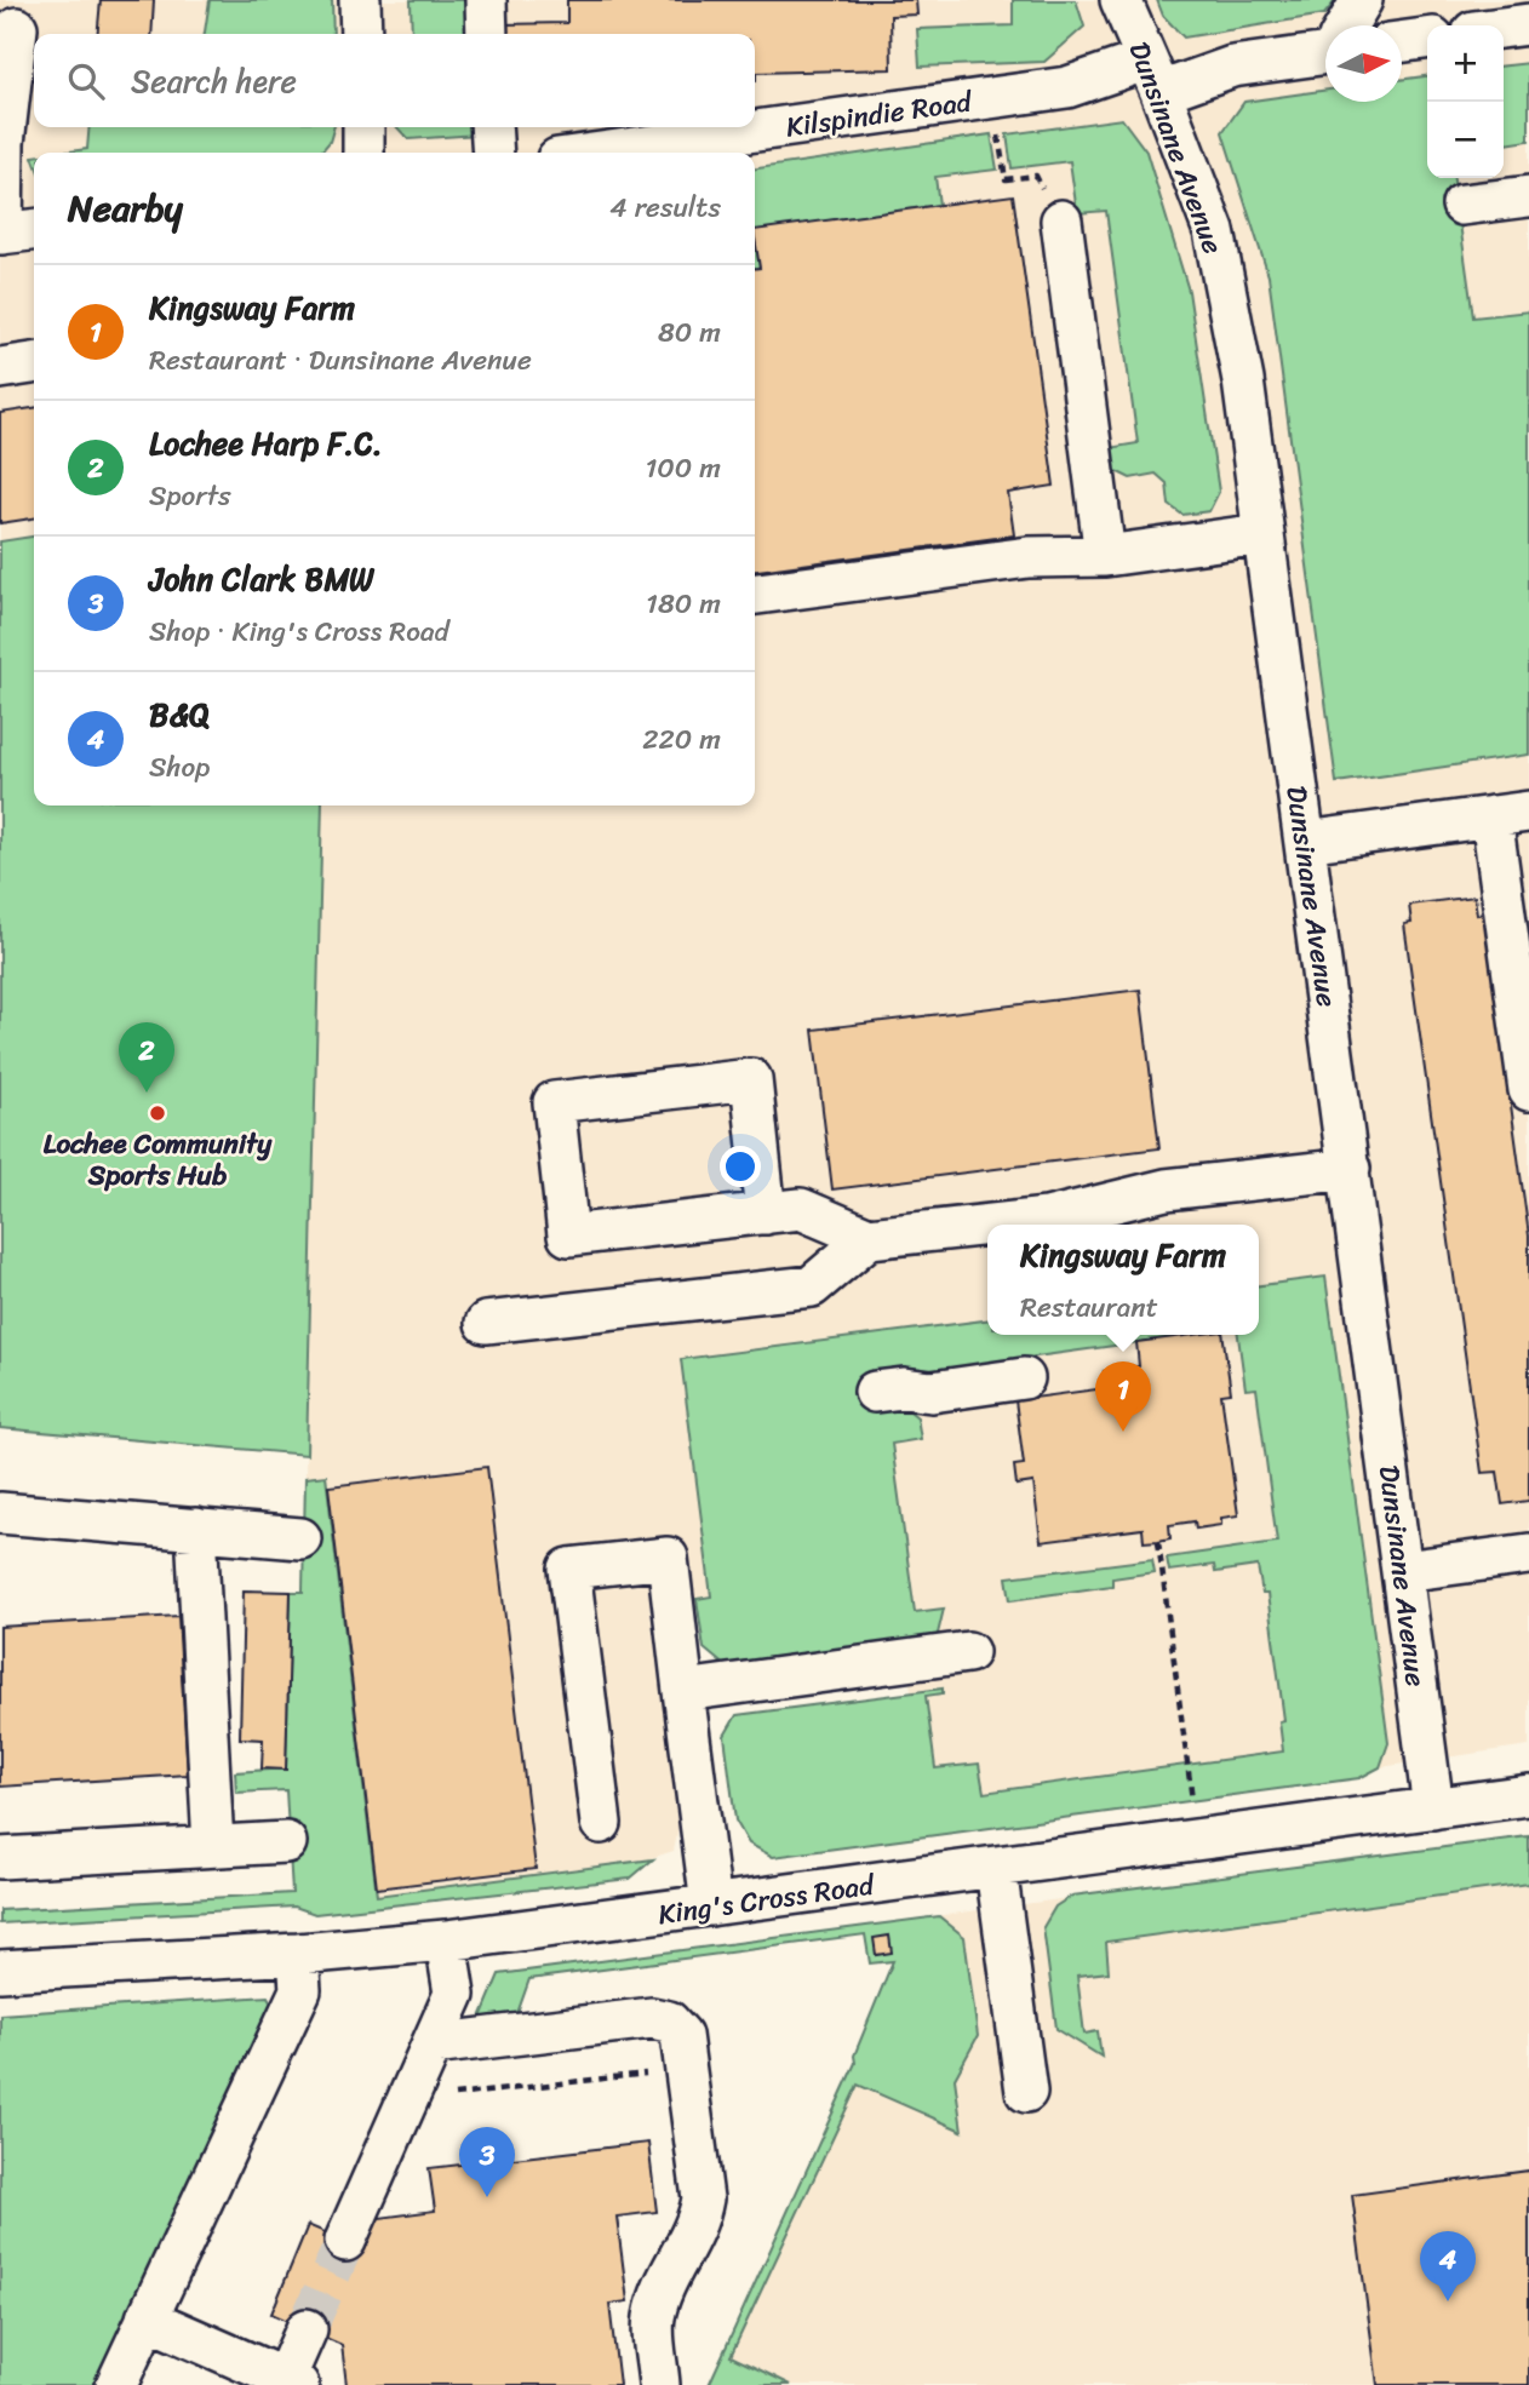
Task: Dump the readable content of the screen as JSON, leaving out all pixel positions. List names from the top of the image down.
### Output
{
  "streets": {
    "street": ["Kilspindie Road", "Dunsinane Avenue", "King's Cross Road"]
  },
  "crossings": [
    ["Kilspindie Road", "Dunsinane Avenue"],
    ["Dunsinane Avenue", "King's Cross Road"]
  ],
  "places": ["Lochee Community Sports Hub"],
  "north": "right",
  "page": {
    "map_buttons": ["+", "−"],
    "search": "Search here",
    "heading": ["Nearby", "4 results"],
    "list": [
      {
        "mark": "1",
        "name": "Kingsway Farm",
        "note": "Restaurant · Dunsinane Avenue",
        "value": "80 m"
      },
      {
        "mark": "2",
        "name": "Lochee Harp F.C.",
        "note": "Sports",
        "value": "100 m"
      },
      {
        "mark": "3",
        "name": "John Clark BMW",
        "note": "Shop · King's Cross Road",
        "value": "180 m"
      },
      {
        "mark": "4",
        "name": "B&Q",
        "note": "Shop",
        "value": "220 m"
      }
    ],
    "pins": [
      "2",
      "1",
      "3",
      "4"
    ],
    "popup": ["Kingsway Farm", "Restaurant"]
  }
}
